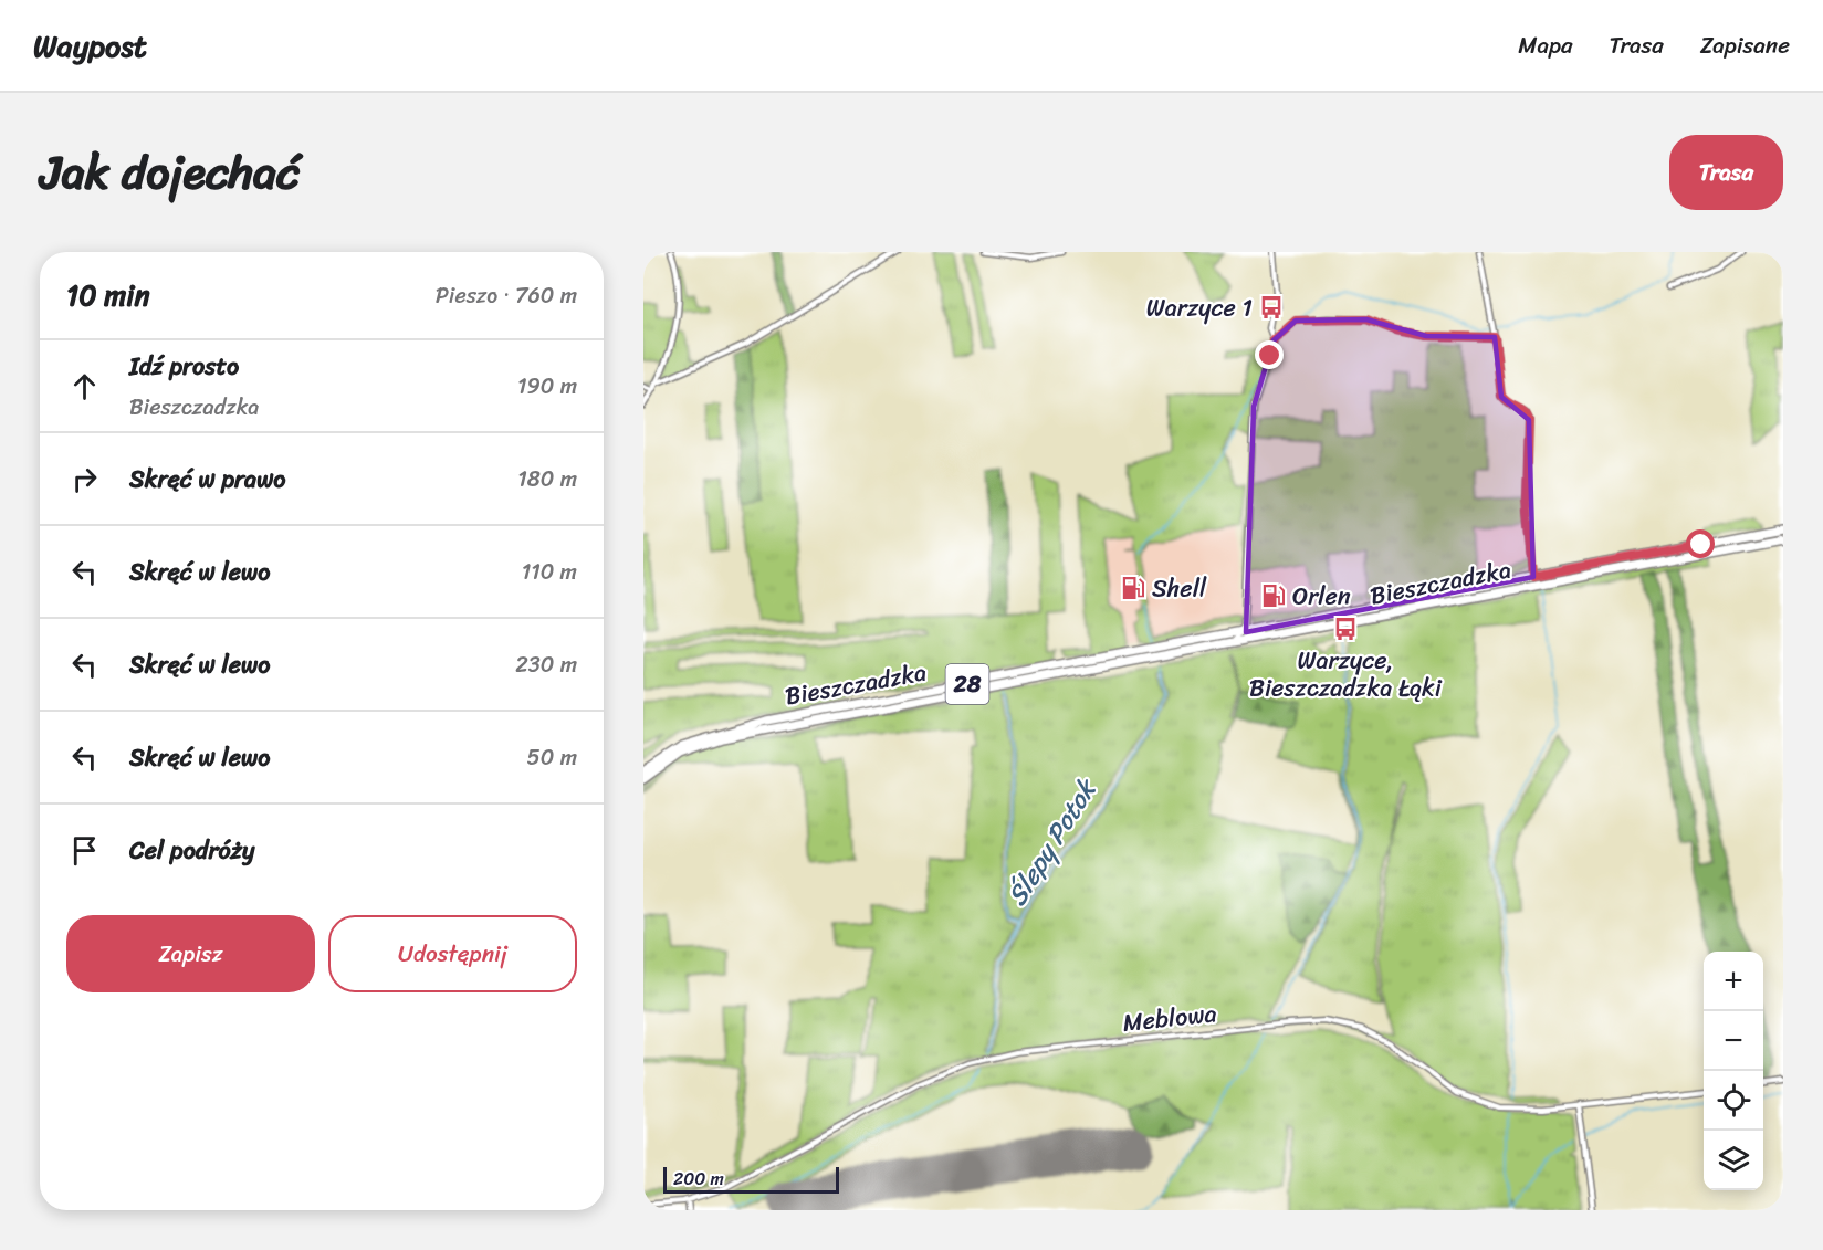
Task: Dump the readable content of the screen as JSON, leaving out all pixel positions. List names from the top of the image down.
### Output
{
  "streets": {
    "main road": ["Bieszczadzka", "28"],
    "street": ["Meblowa"]
  },
  "water": ["Ślepy Potok"],
  "places": {
    "bus stop": ["Warzyce 1", "Warzyce, Bieszczadzka Łąki"],
    "fuel station": ["Shell", "Orlen"]
  },
  "scale_bar": "200 m",
  "page": {
    "header": "Waypost",
    "nav": ["Mapa", "Trasa", "Zapisane"],
    "title": "Jak dojechać",
    "buttons": [
      "Trasa",
      ["Zapisz", "Udostępnij"]
    ],
    "heading": ["10 min", "Pieszo · 760 m"],
    "list": [
      ["Idź prosto", "Bieszczadzka", "190 m"],
      ["Skręć w prawo", "180 m"],
      ["Skręć w lewo", "110 m"],
      ["Skręć w lewo", "230 m"],
      ["Skręć w lewo", "50 m"],
      "Cel podróży"
    ],
    "map_buttons": ["+", "−"],
    "scale": "200 m"
  }
}
